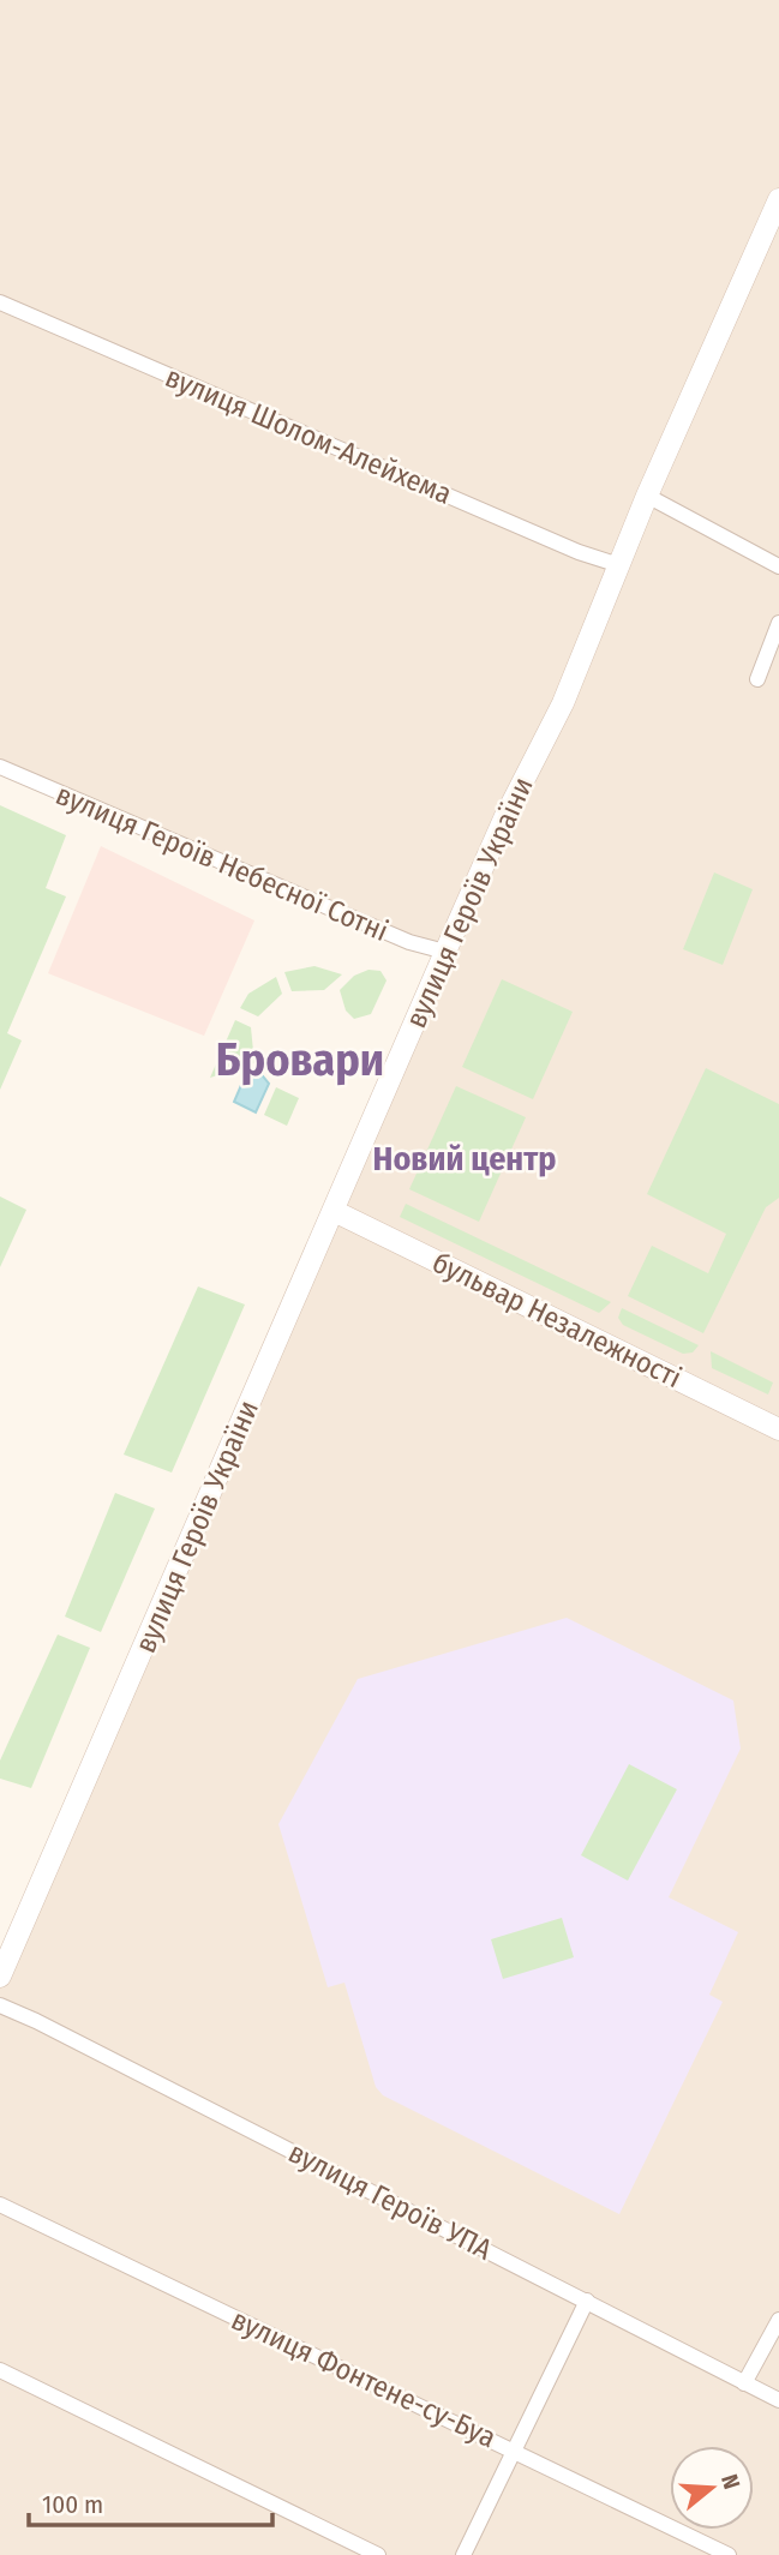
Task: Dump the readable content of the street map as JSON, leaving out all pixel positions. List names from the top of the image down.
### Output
{
  "streets": {
    "main road": ["вулиця Героїв України", "бульвар Незалежності"],
    "street": [
      "вулиця Шолом-Алейхема",
      "вулиця Героїв Небесної Сотні",
      "вулиця Героїв УПА",
      "вулиця Фонтене-су-Буа"
    ]
  },
  "crossings": [
    ["вулиця Шолом-Алейхема", "вулиця Героїв України"],
    ["вулиця Героїв Небесної Сотні", "вулиця Героїв України"],
    ["вулиця Героїв України", "бульвар Незалежності"]
  ],
  "districts": ["Бровари", "Новий центр"],
  "scale_bar": "100 m",
  "north": "right"
}
